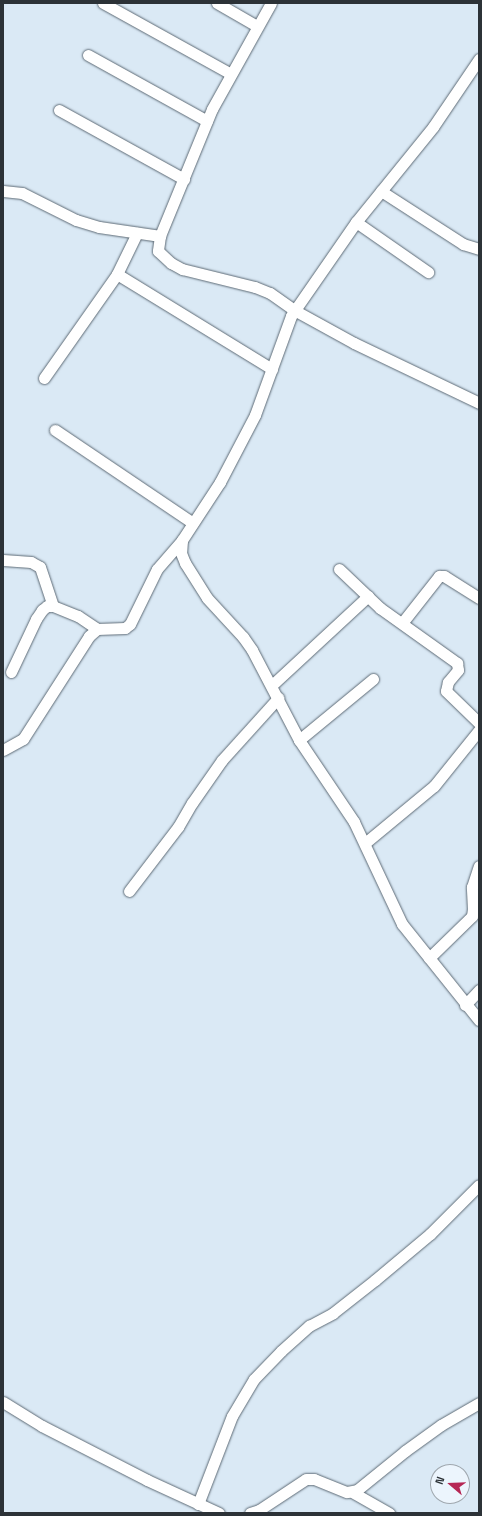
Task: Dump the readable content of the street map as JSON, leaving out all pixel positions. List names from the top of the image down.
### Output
{
  "north": "left"
}
